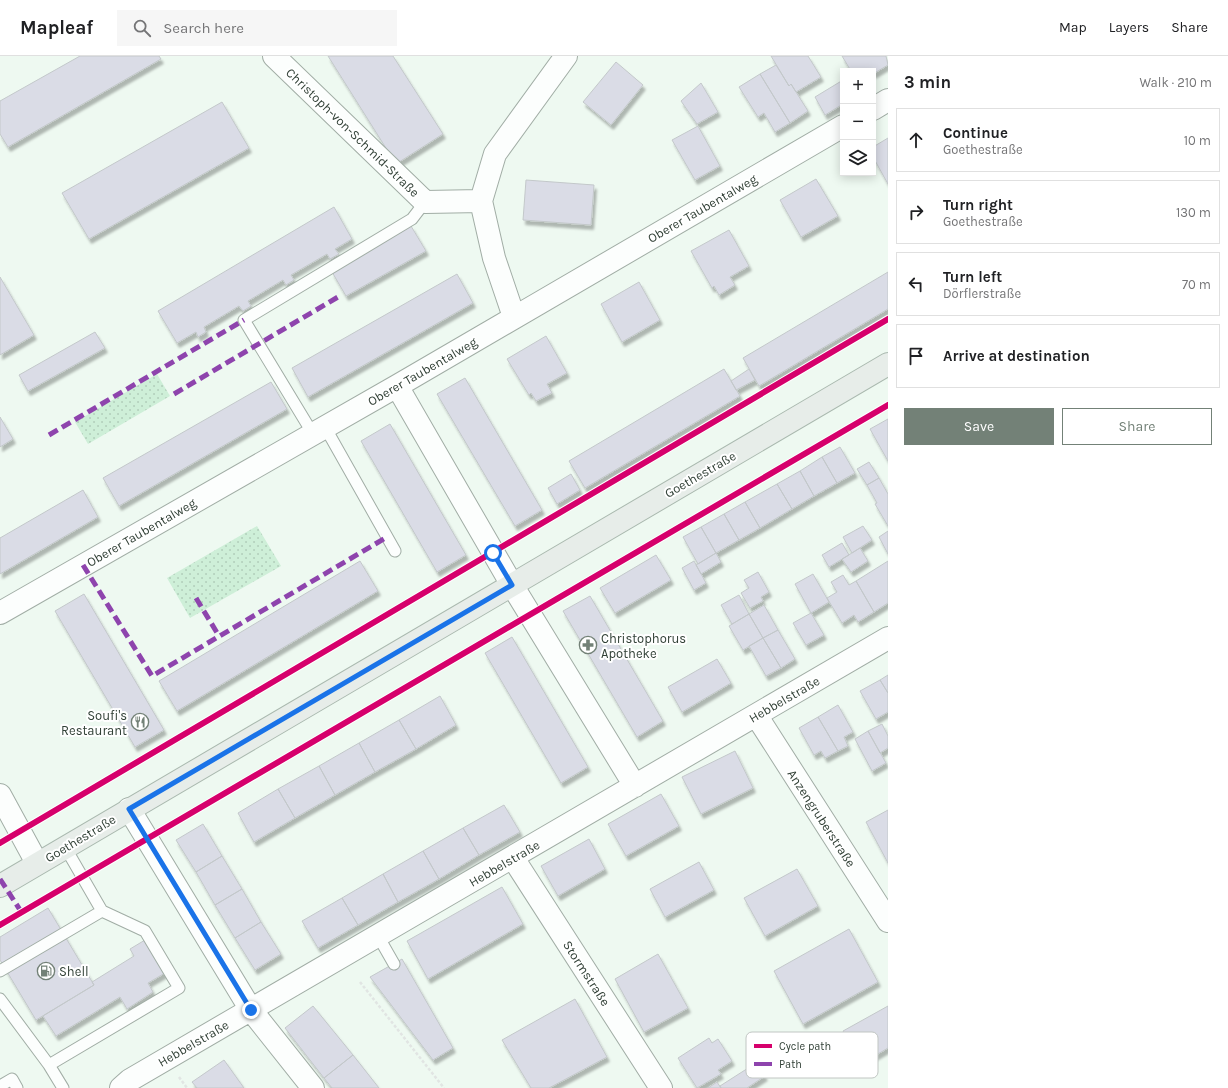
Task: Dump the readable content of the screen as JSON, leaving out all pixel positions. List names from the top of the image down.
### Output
{
  "streets": {
    "main road": ["Goethestraße"],
    "street": [
      "Christoph-von-Schmid-Straße",
      "Oberer Taubentalweg",
      "Hebbelstraße",
      "Anzengruberstraße",
      "Stormstraße"
    ]
  },
  "crossings": [
    ["Hebbelstraße", "Anzengruberstraße"],
    ["Hebbelstraße", "Stormstraße"]
  ],
  "places": {
    "pharmacy": ["Christophorus Apotheke"],
    "restaurant": ["Soufi's Restaurant"],
    "fuel station": ["Shell"]
  },
  "legend": ["Cycle path", "Path"],
  "page": {
    "header": "Mapleaf",
    "search": "Search here",
    "nav": ["Map", "Layers", "Share"],
    "heading": ["3 min", "Walk · 210 m"],
    "map_buttons": ["+", "−"],
    "list": [
      ["Continue", "Goethestraße", "10 m"],
      ["Turn right", "Goethestraße", "130 m"],
      ["Turn left", "Dörflerstraße", "70 m"],
      "Arrive at destination"
    ],
    "buttons": ["Save", "Share"]
  }
}
